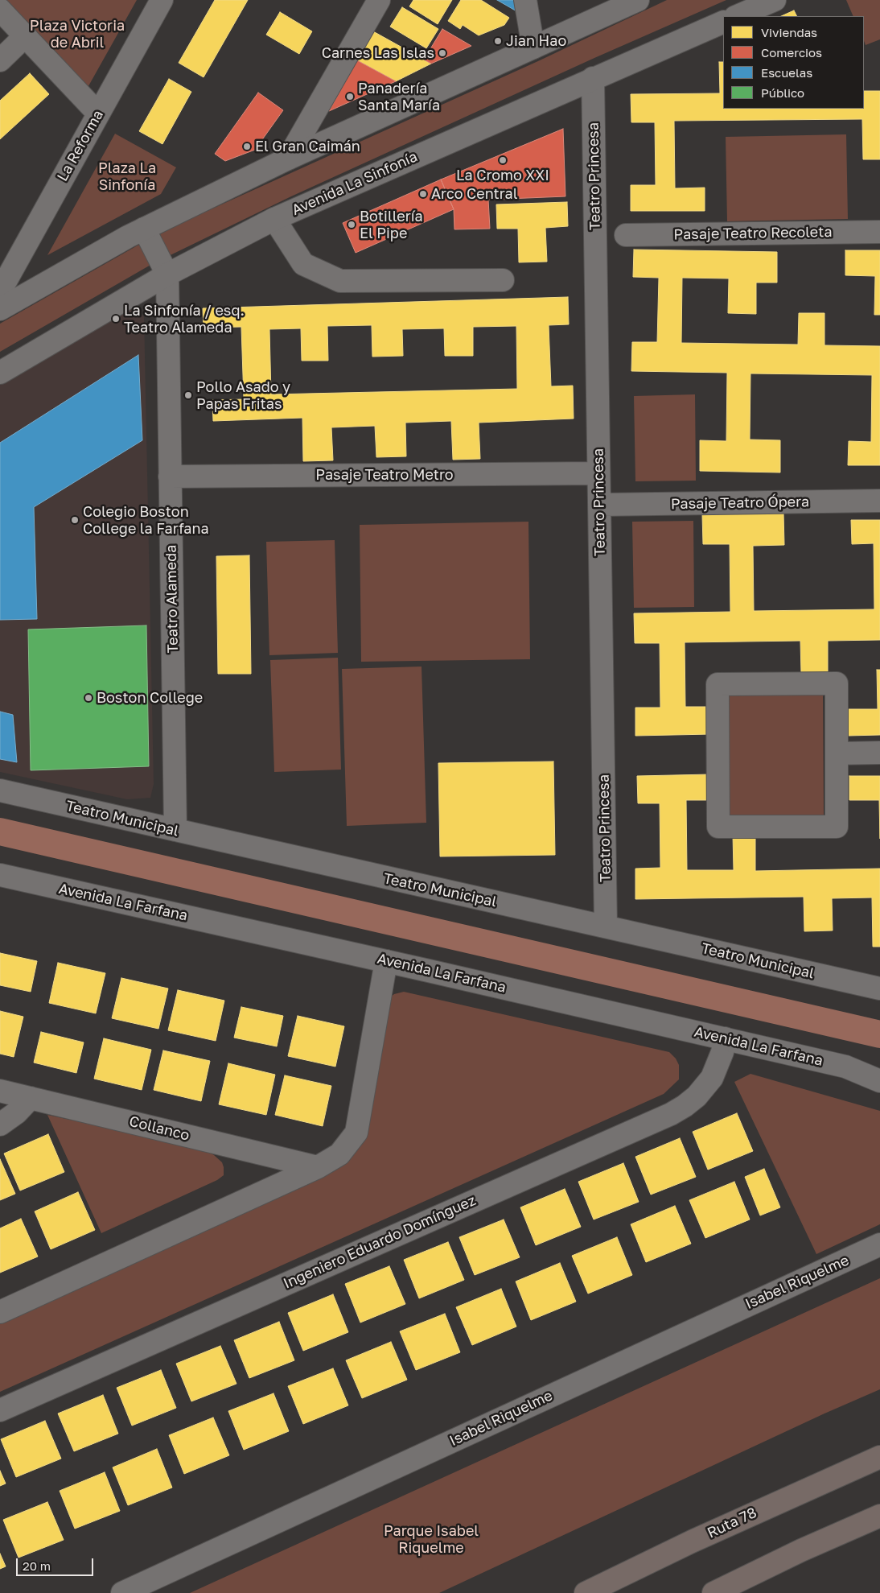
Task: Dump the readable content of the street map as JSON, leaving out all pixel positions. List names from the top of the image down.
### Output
{
  "streets": {
    "highway": ["Ruta 78"],
    "street": [
      "La Reforma",
      "Teatro Princesa",
      "Avenida La Sinfonía",
      "Pasaje Teatro Recoleta",
      "Pasaje Teatro Metro",
      "Pasaje Teatro Ópera",
      "Teatro Alameda",
      "Teatro Municipal",
      "Avenida La Farfana",
      "Collanco",
      "Ingeniero Eduardo Domínguez",
      "Isabel Riquelme"
    ]
  },
  "crossings": [
    ["Teatro Princesa", "Avenida La Sinfonía"],
    ["Teatro Princesa", "Pasaje Teatro Metro"],
    ["Teatro Princesa", "Pasaje Teatro Ópera"],
    ["Teatro Princesa", "Teatro Municipal"],
    ["Avenida La Sinfonía", "Teatro Alameda"],
    ["Pasaje Teatro Metro", "Teatro Alameda"],
    ["Teatro Alameda", "Teatro Municipal"],
    ["Avenida La Farfana", "Ingeniero Eduardo Domínguez"]
  ],
  "parks": ["Plaza Victoria de Abril", "Plaza La Sinfonía", "Parque Isabel Riquelme"],
  "places": [
    "Jian Hao",
    "Carnes Las Islas",
    "Panadería Santa María",
    "El Gran Caimán",
    "La Cromo XXI",
    "Arco Central",
    "Botillería El Pipe",
    "La Sinfonía / esq. Teatro Alameda",
    "Pollo Asado y Papas Fritas",
    "Colegio Boston College la Farfana",
    "Boston College"
  ],
  "legend": [
    "Viviendas",
    "Comercios",
    "Escuelas",
    "Público"
  ],
  "scale_bar": "20 m"
}
